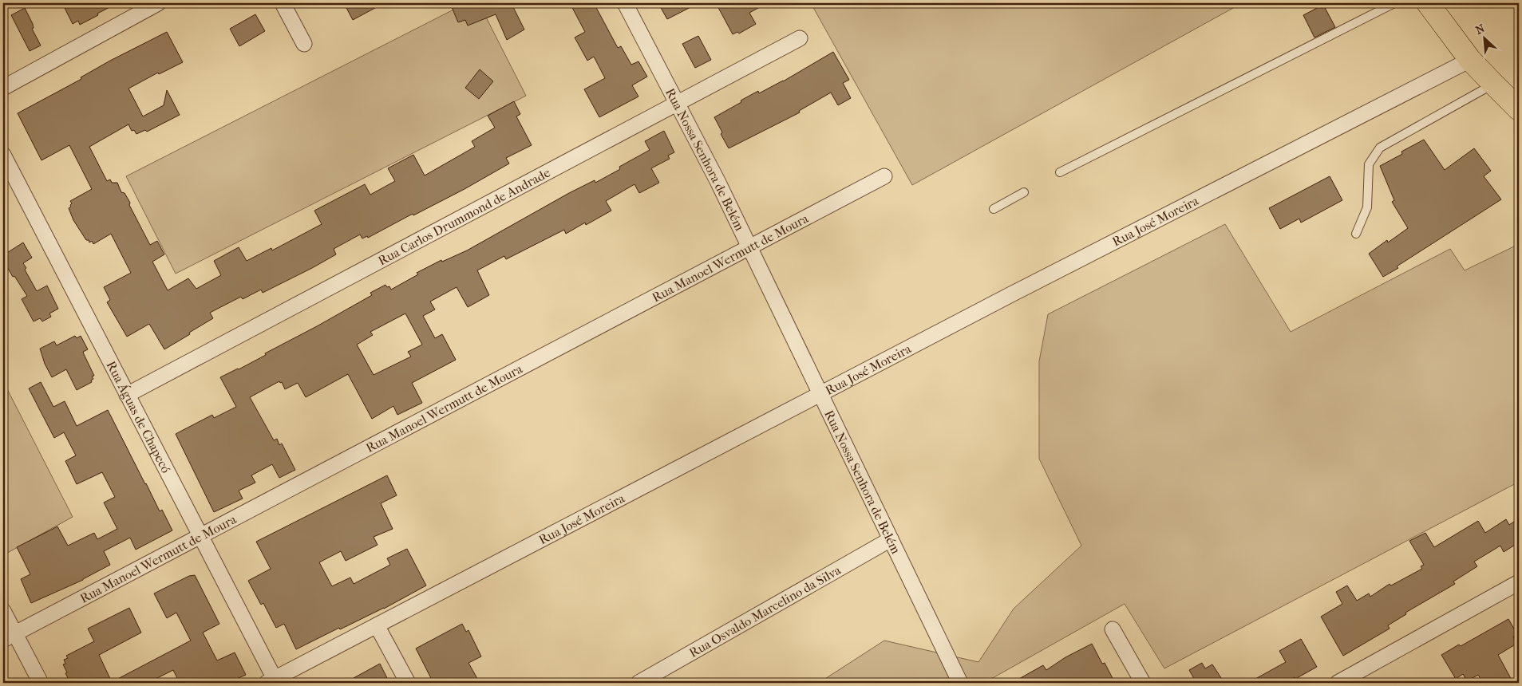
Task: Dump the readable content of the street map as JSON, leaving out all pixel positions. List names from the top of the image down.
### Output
{
  "streets": {
    "street": [
      "Rua Nossa Senhora de Belém",
      "Rua Carlos Drummond de Andrade",
      "Rua José Moreira",
      "Rua Manoel Wermutt de Moura",
      "Rua Águas de Chapecó",
      "Rua Osvaldo Marcelino da Silva"
    ]
  },
  "crossings": [
    ["Rua Nossa Senhora de Belém", "Rua Carlos Drummond de Andrade"],
    ["Rua Nossa Senhora de Belém", "Rua José Moreira"],
    ["Rua Nossa Senhora de Belém", "Rua Manoel Wermutt de Moura"],
    ["Rua Nossa Senhora de Belém", "Rua Osvaldo Marcelino da Silva"],
    ["Rua Carlos Drummond de Andrade", "Rua Águas de Chapecó"],
    ["Rua José Moreira", "Rua Águas de Chapecó"],
    ["Rua Manoel Wermutt de Moura", "Rua Águas de Chapecó"]
  ],
  "north": "top left"
}
